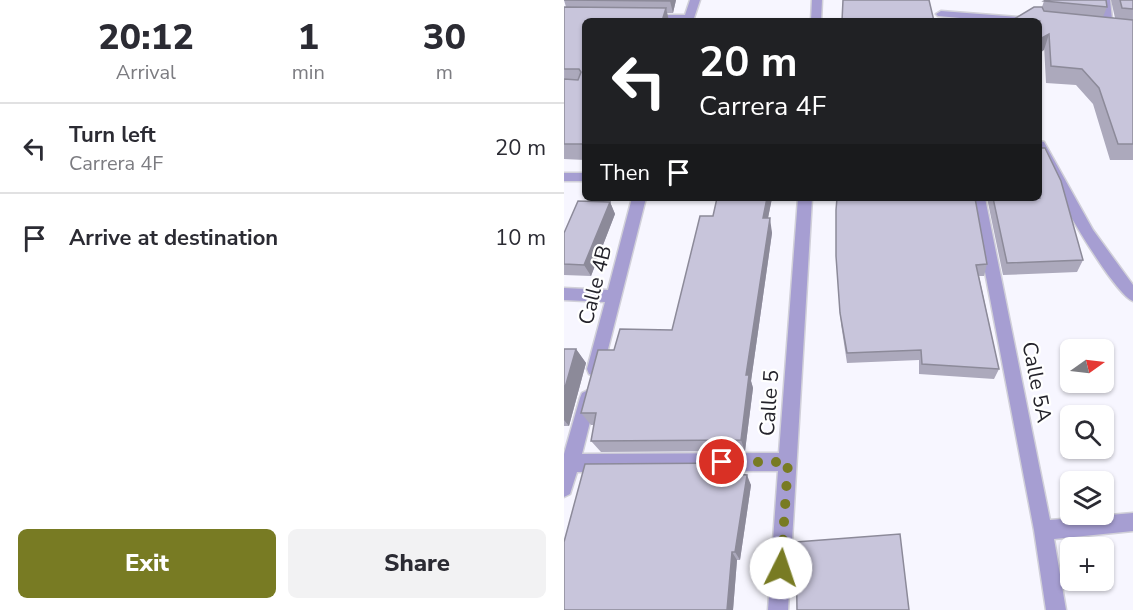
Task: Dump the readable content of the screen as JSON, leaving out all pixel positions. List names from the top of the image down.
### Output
{
  "streets": {
    "street": ["Calle 4B", "Calle 5A", "Calle 5"]
  },
  "north": "right",
  "page": {
    "eta": [
      "20:12",
      "Arrival",
      "1",
      "min",
      "30",
      "m"
    ],
    "turn": ["20 m", "Carrera 4F"],
    "list": [
      {
        "name": "Turn left",
        "note": "Carrera 4F",
        "value": "20 m"
      },
      {
        "name": "Arrive at destination",
        "value": "10 m"
      }
    ],
    "then": "Then",
    "map_buttons": "+",
    "buttons": ["Exit", "Share"]
  }
}
